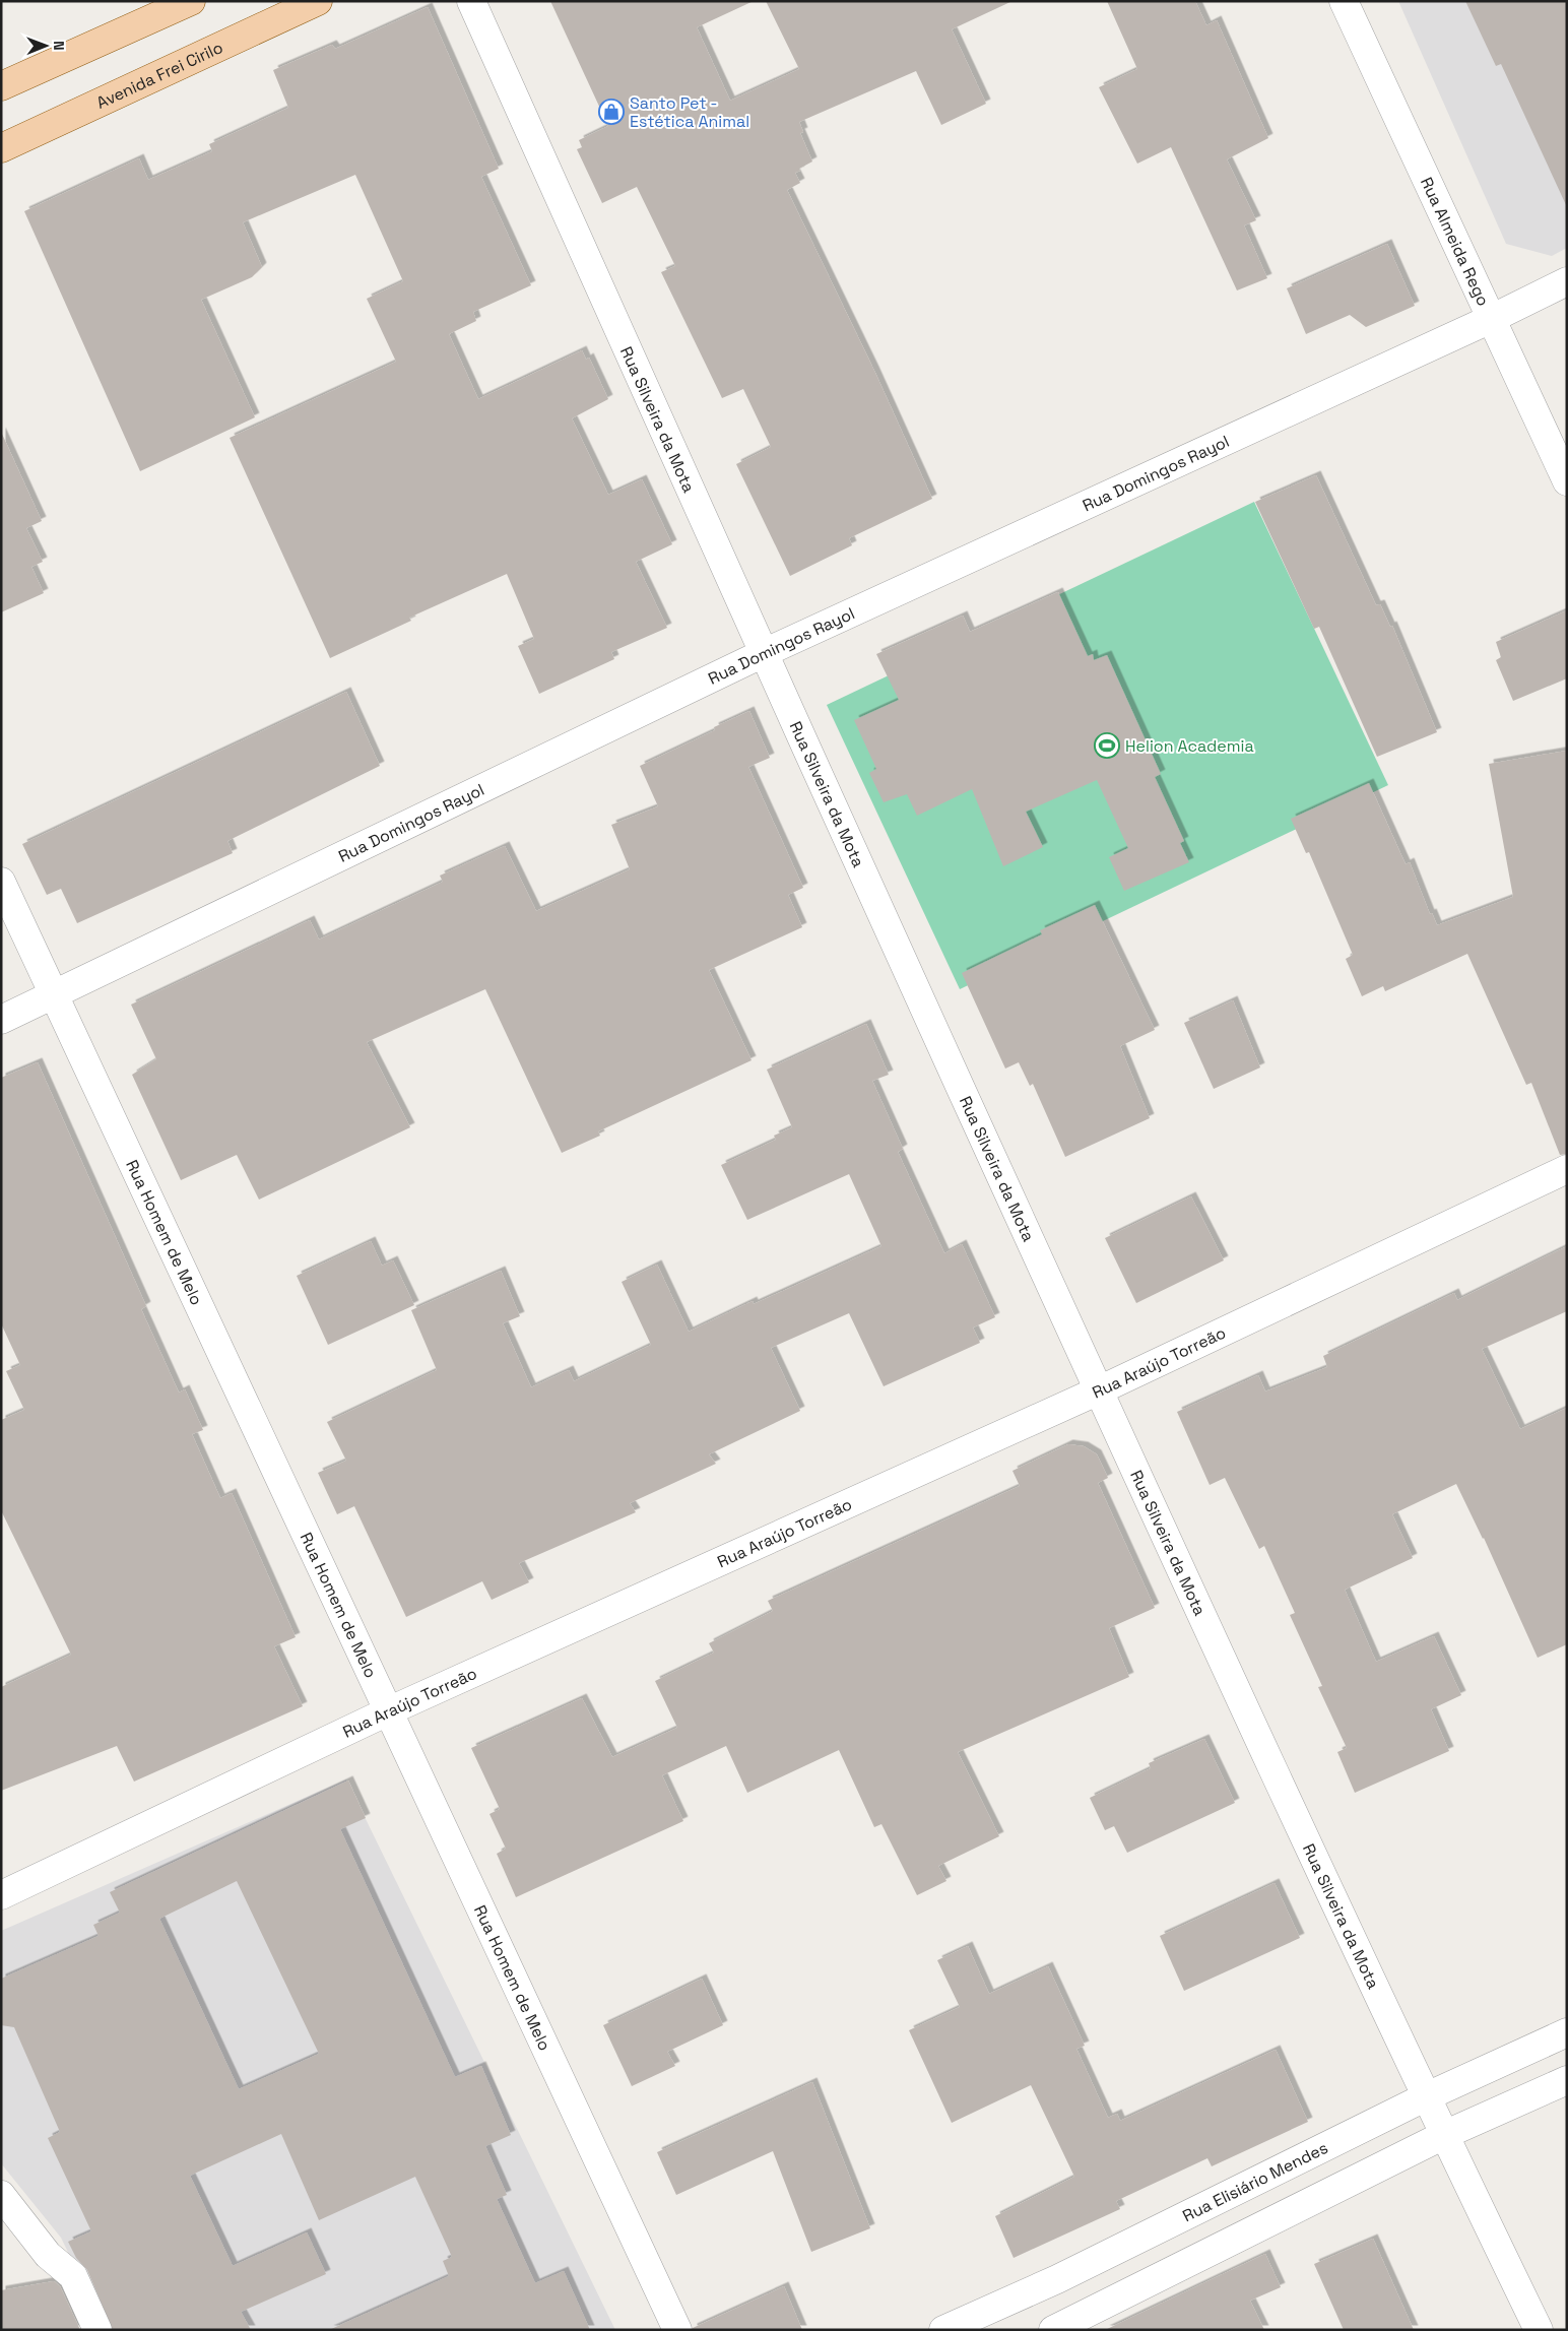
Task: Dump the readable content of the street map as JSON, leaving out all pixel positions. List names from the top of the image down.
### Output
{
  "streets": {
    "main road": ["Avenida Frei Cirilo"],
    "street": [
      "Rua Almeida Rego",
      "Rua Silveira da Mota",
      "Rua Domingos Rayol",
      "Rua Homem de Melo",
      "Rua Araújo Torreão",
      "Rua Elisiário Mendes"
    ]
  },
  "crossings": [
    ["Rua Almeida Rego", "Rua Domingos Rayol"],
    ["Rua Silveira da Mota", "Rua Domingos Rayol"],
    ["Rua Silveira da Mota", "Rua Araújo Torreão"],
    ["Rua Silveira da Mota", "Rua Elisiário Mendes"],
    ["Rua Domingos Rayol", "Rua Homem de Melo"],
    ["Rua Homem de Melo", "Rua Araújo Torreão"]
  ],
  "places": {
    "shop": ["Santo Pet - Estética Animal"],
    "sports": ["Helion Academia"]
  },
  "north": "right"
}
